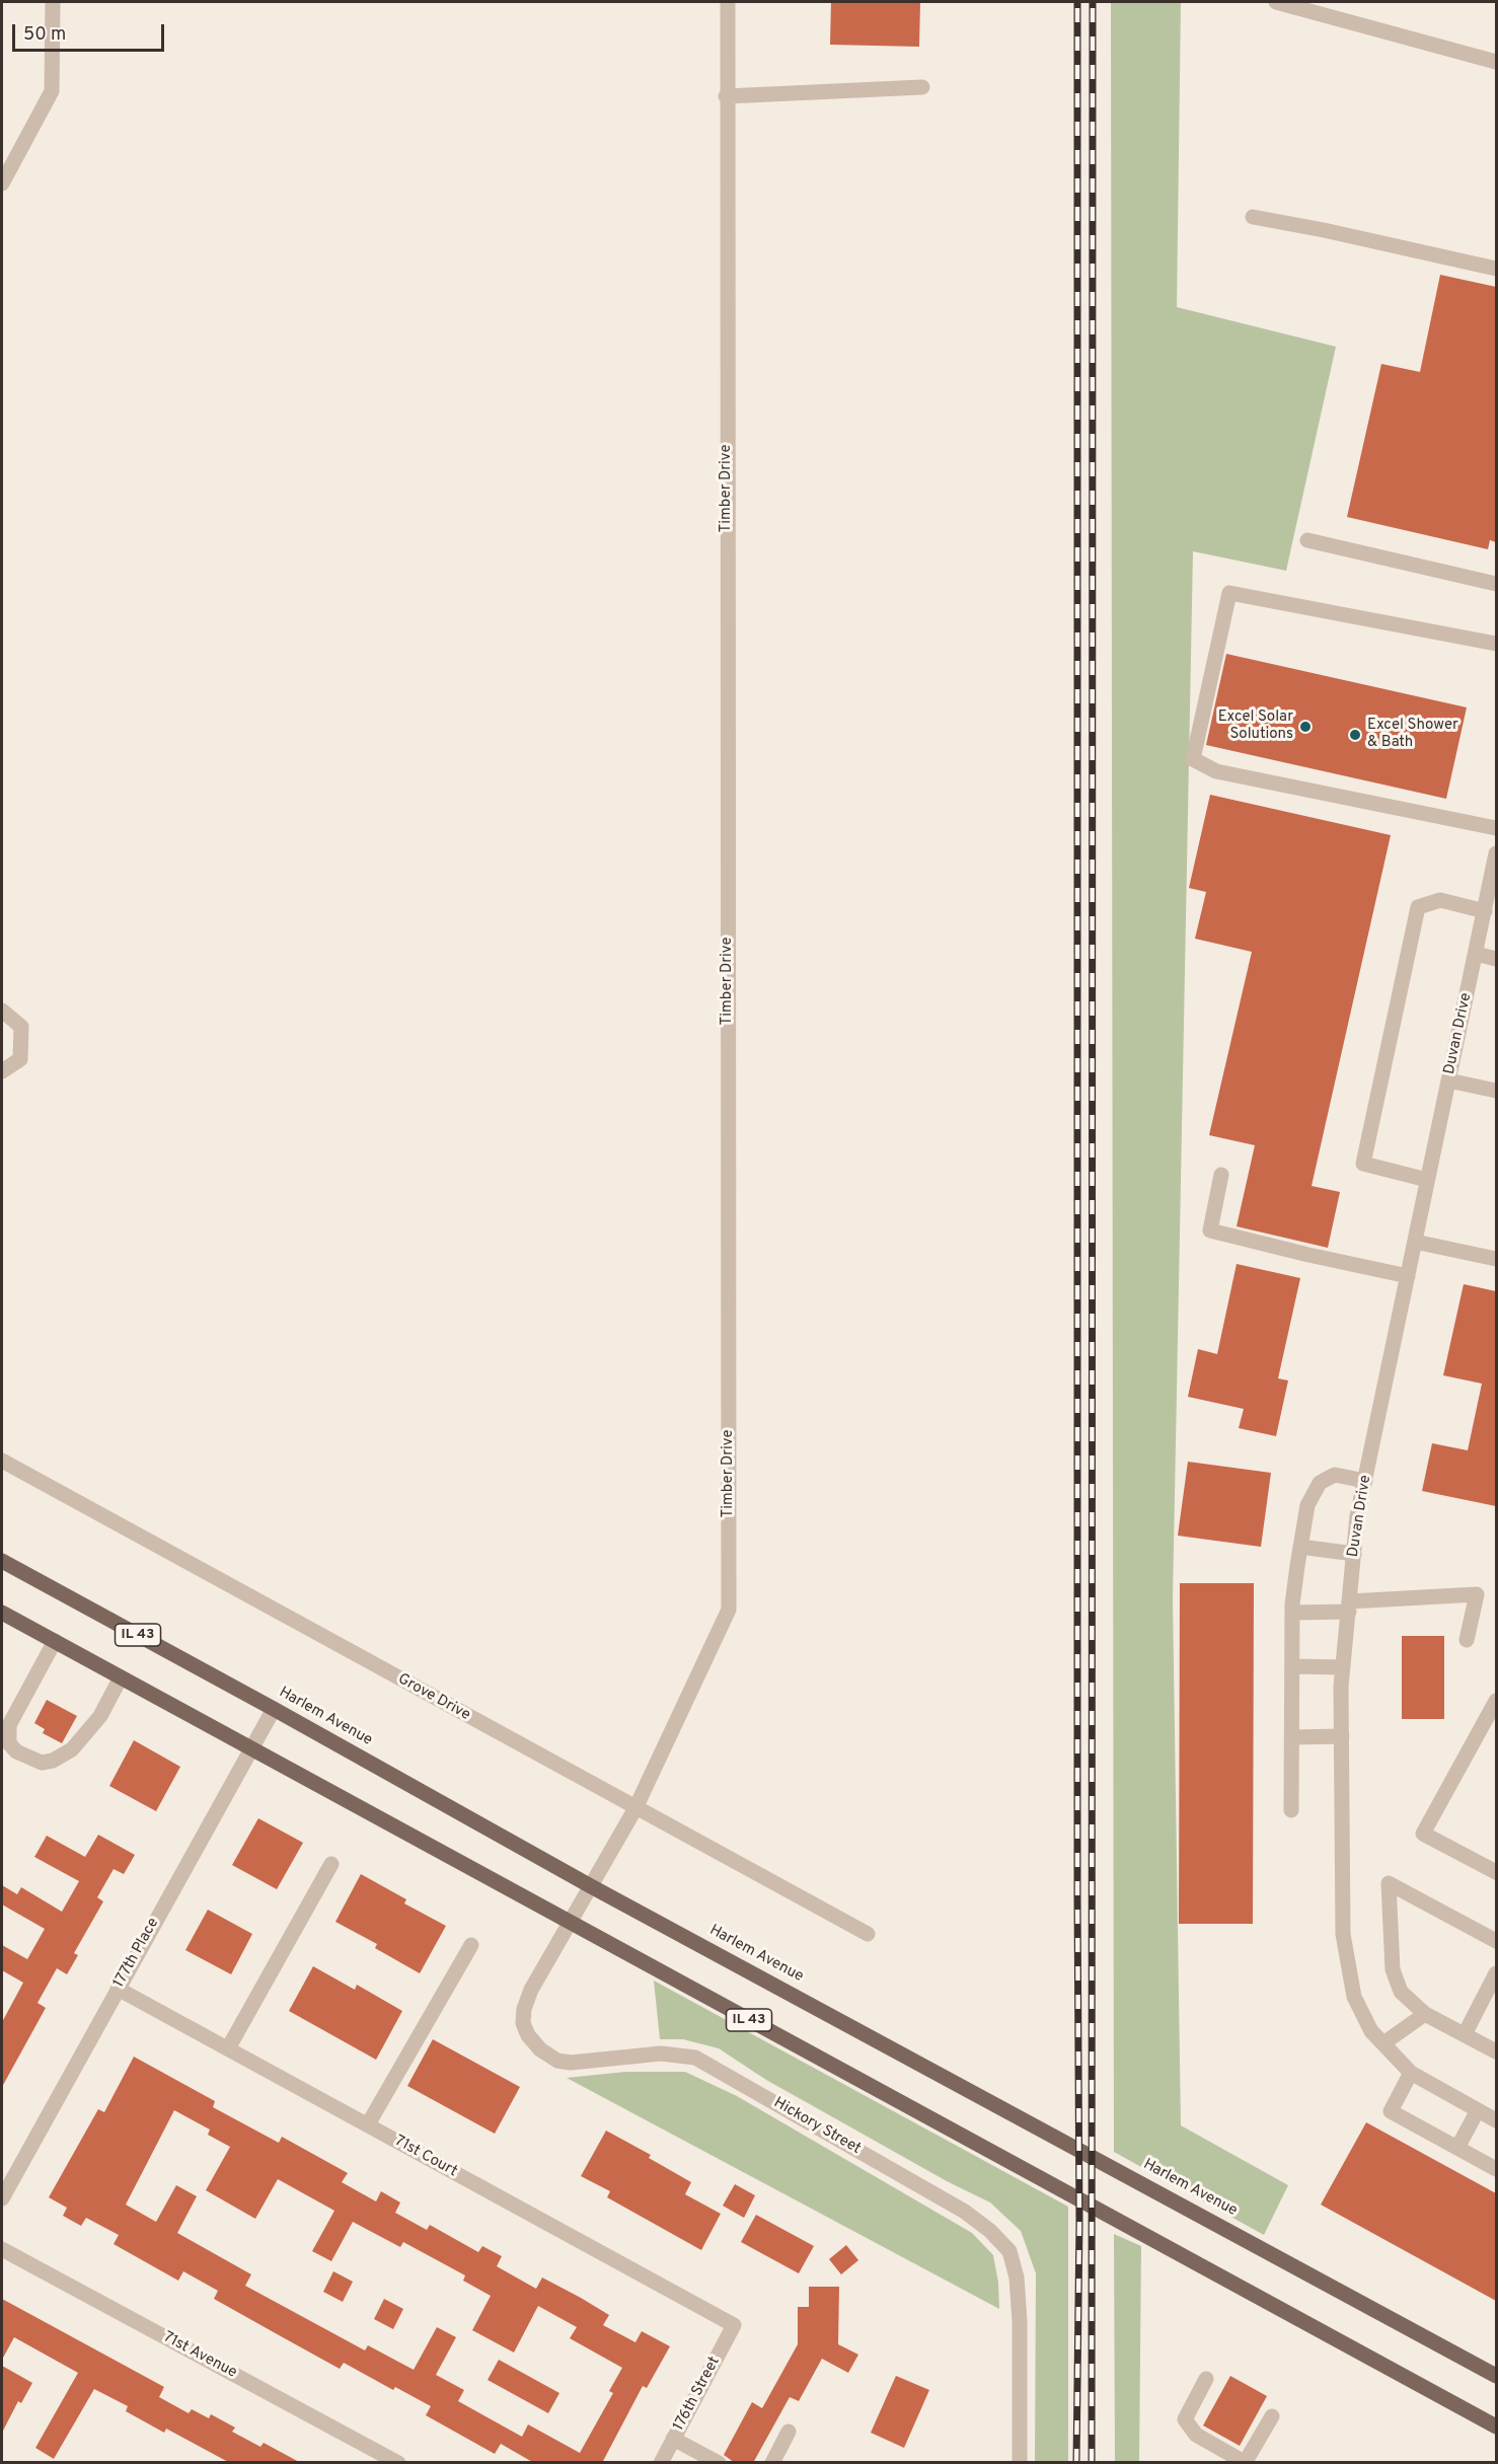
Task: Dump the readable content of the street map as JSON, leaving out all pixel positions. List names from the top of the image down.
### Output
{
  "streets": {
    "main road": ["IL 43", "Harlem Avenue"],
    "street": [
      "Timber Drive",
      "Duvan Drive",
      "Grove Drive",
      "177th Place",
      "Hickory Street",
      "71st Court",
      "71st Avenue",
      "176th Street"
    ]
  },
  "crossings": [
    ["Timber Drive", "IL 43"],
    ["Timber Drive", "Grove Drive"],
    ["Timber Drive", "Harlem Avenue"],
    ["Timber Drive", "Hickory Street"],
    ["IL 43", "177th Place"],
    ["IL 43", "Hickory Street"],
    ["Harlem Avenue", "177th Place"],
    ["177th Place", "71st Court"],
    ["71st Court", "176th Street"]
  ],
  "places": ["Excel Solar Solutions", "Excel Shower & Bath"],
  "scale_bar": "50 m"
}
